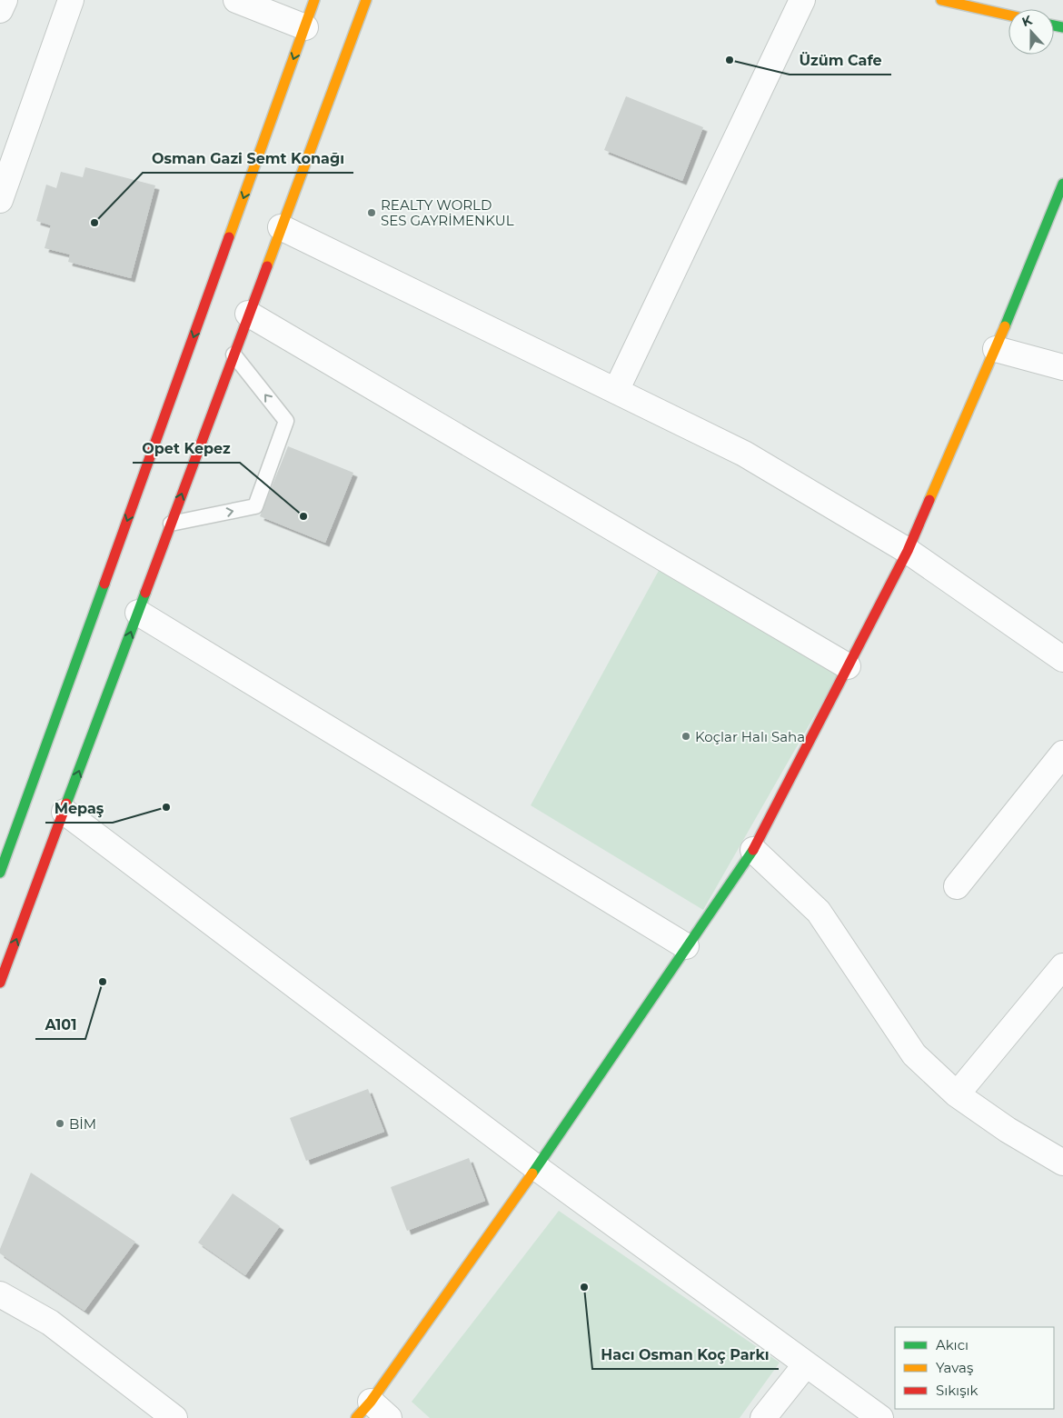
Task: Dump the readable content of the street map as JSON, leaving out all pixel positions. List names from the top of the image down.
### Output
{
  "places": [
    "Üzüm Cafe",
    "REALTY WORLD SES GAYRİMENKUL",
    "Osman Gazi Semt Konağı",
    "Opet Kepez",
    "Koçlar Halı Saha",
    "Mepaş",
    "A101",
    "BİM",
    "Hacı Osman Koç Parkı"
  ],
  "legend": ["Akıcı", "Yavaş", "Sıkışık"],
  "north": "top"
}
